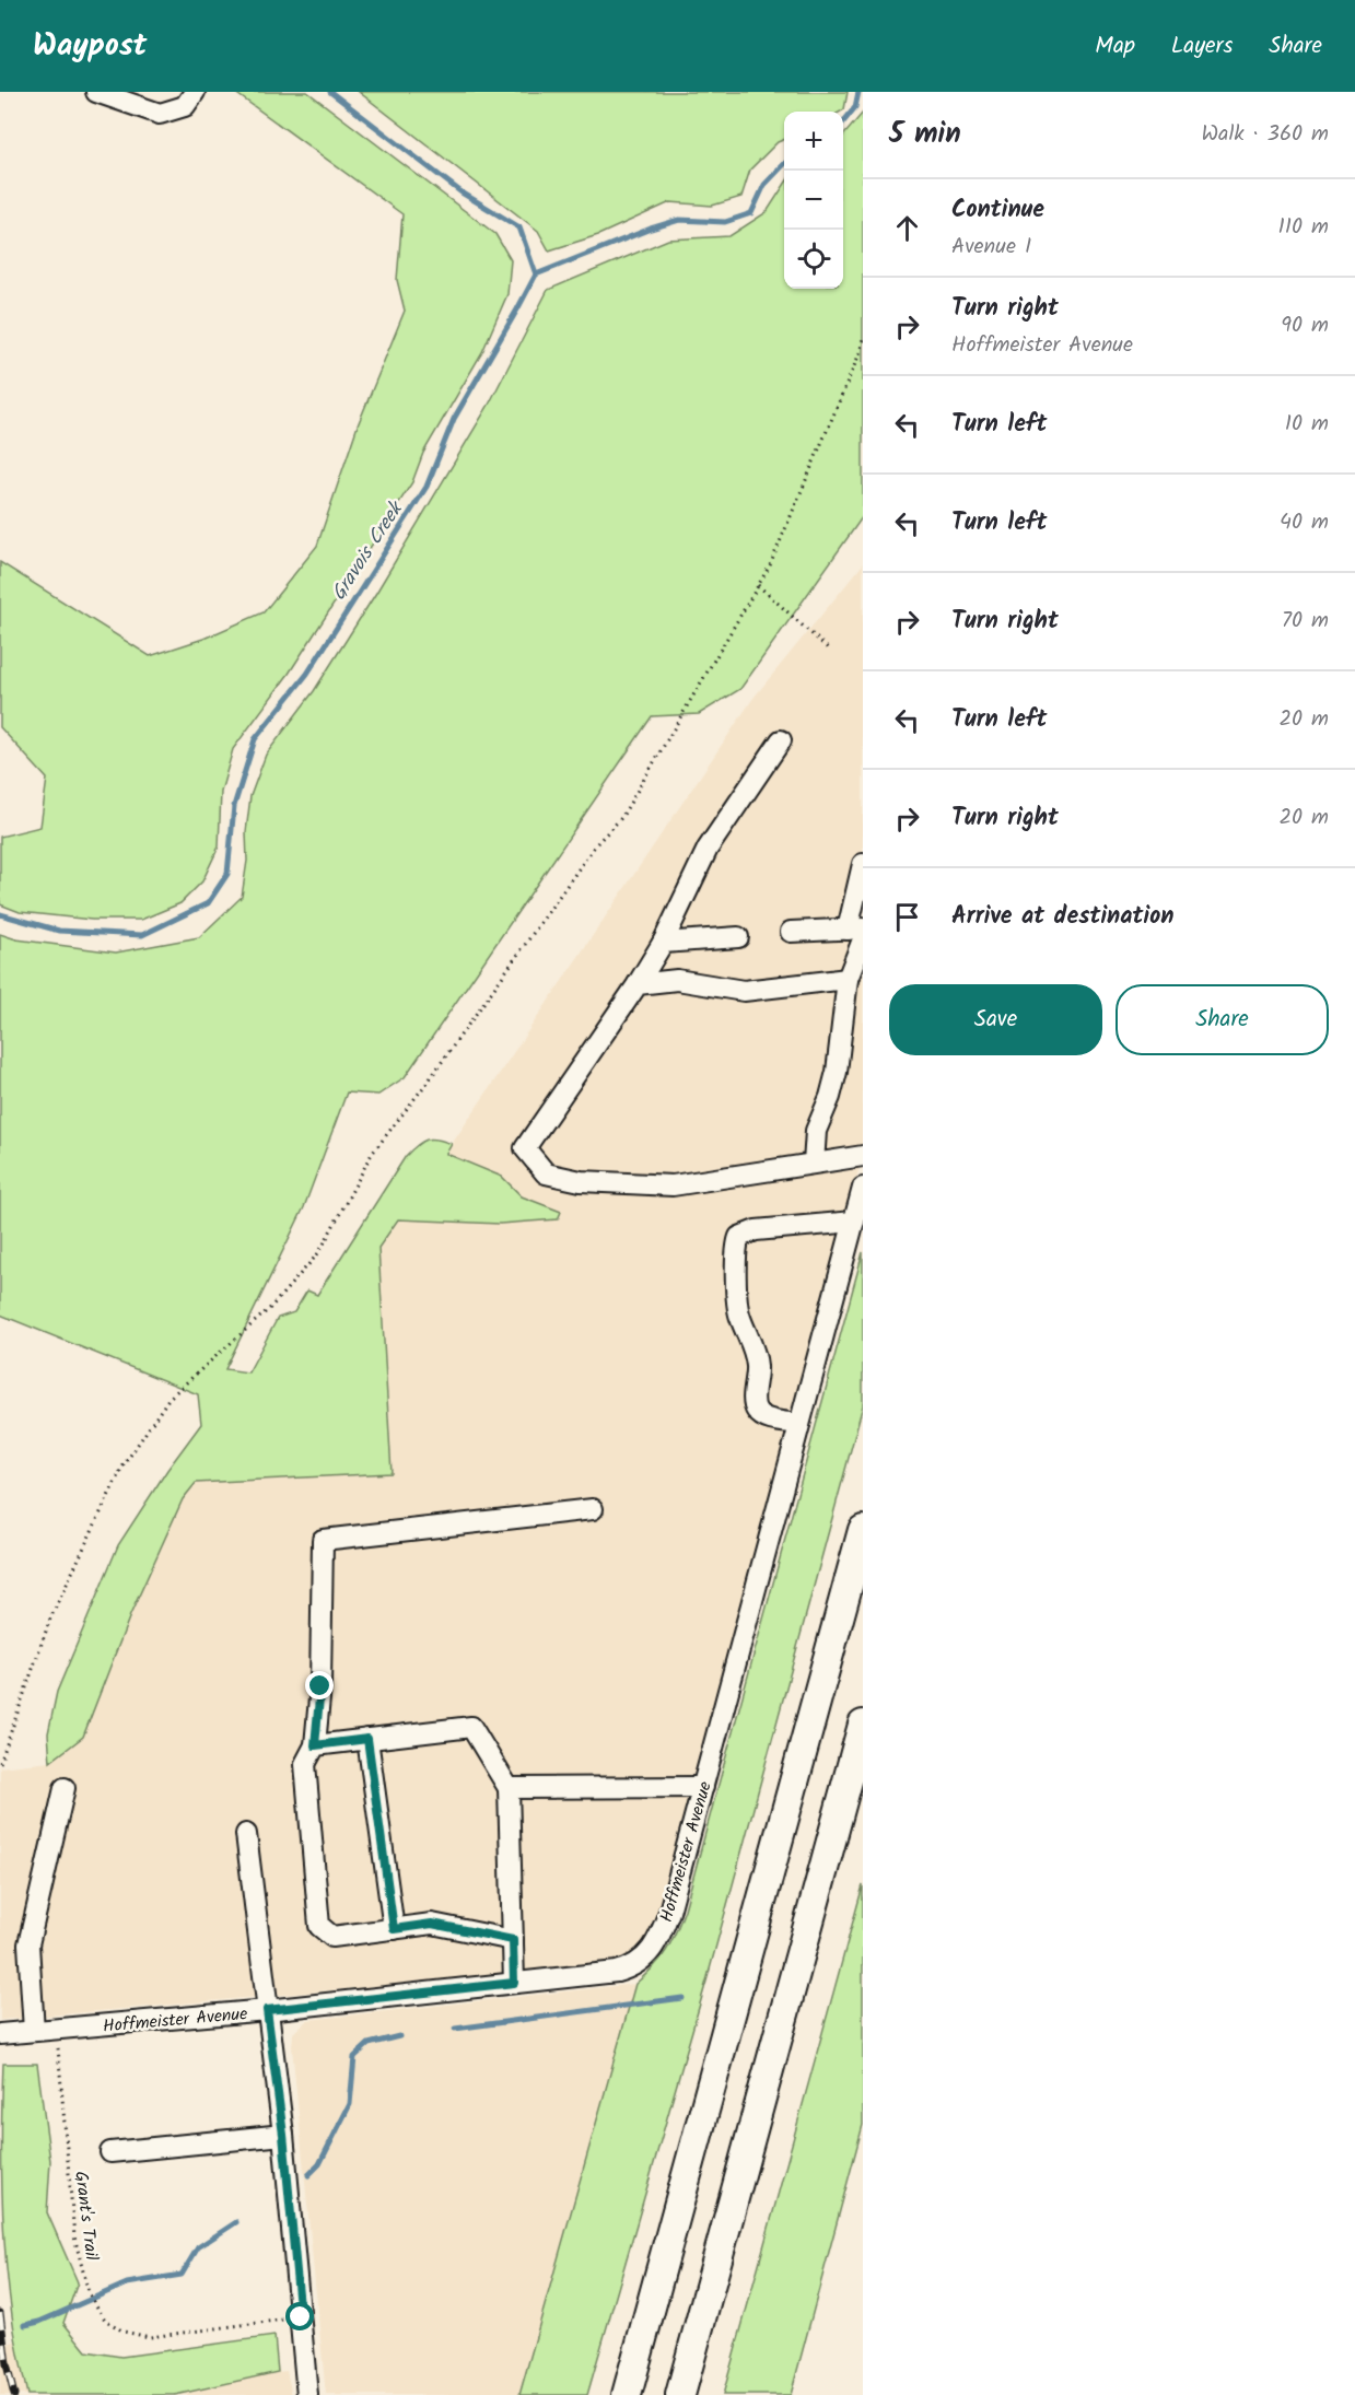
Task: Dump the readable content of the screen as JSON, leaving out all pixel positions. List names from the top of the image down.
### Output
{
  "streets": {
    "street": ["Hoffmeister Avenue"],
    "path": ["Grant's Trail"]
  },
  "water": ["Gravois Creek"],
  "page": {
    "header": "Waypost",
    "nav": ["Map", "Layers", "Share"],
    "heading": ["5 min", "Walk · 360 m"],
    "map_buttons": ["+", "−"],
    "list": [
      ["Continue", "Avenue I", "110 m"],
      ["Turn right", "Hoffmeister Avenue", "90 m"],
      ["Turn left", "10 m"],
      ["Turn left", "40 m"],
      ["Turn right", "70 m"],
      ["Turn left", "20 m"],
      ["Turn right", "20 m"],
      "Arrive at destination"
    ],
    "buttons": ["Save", "Share"]
  }
}
